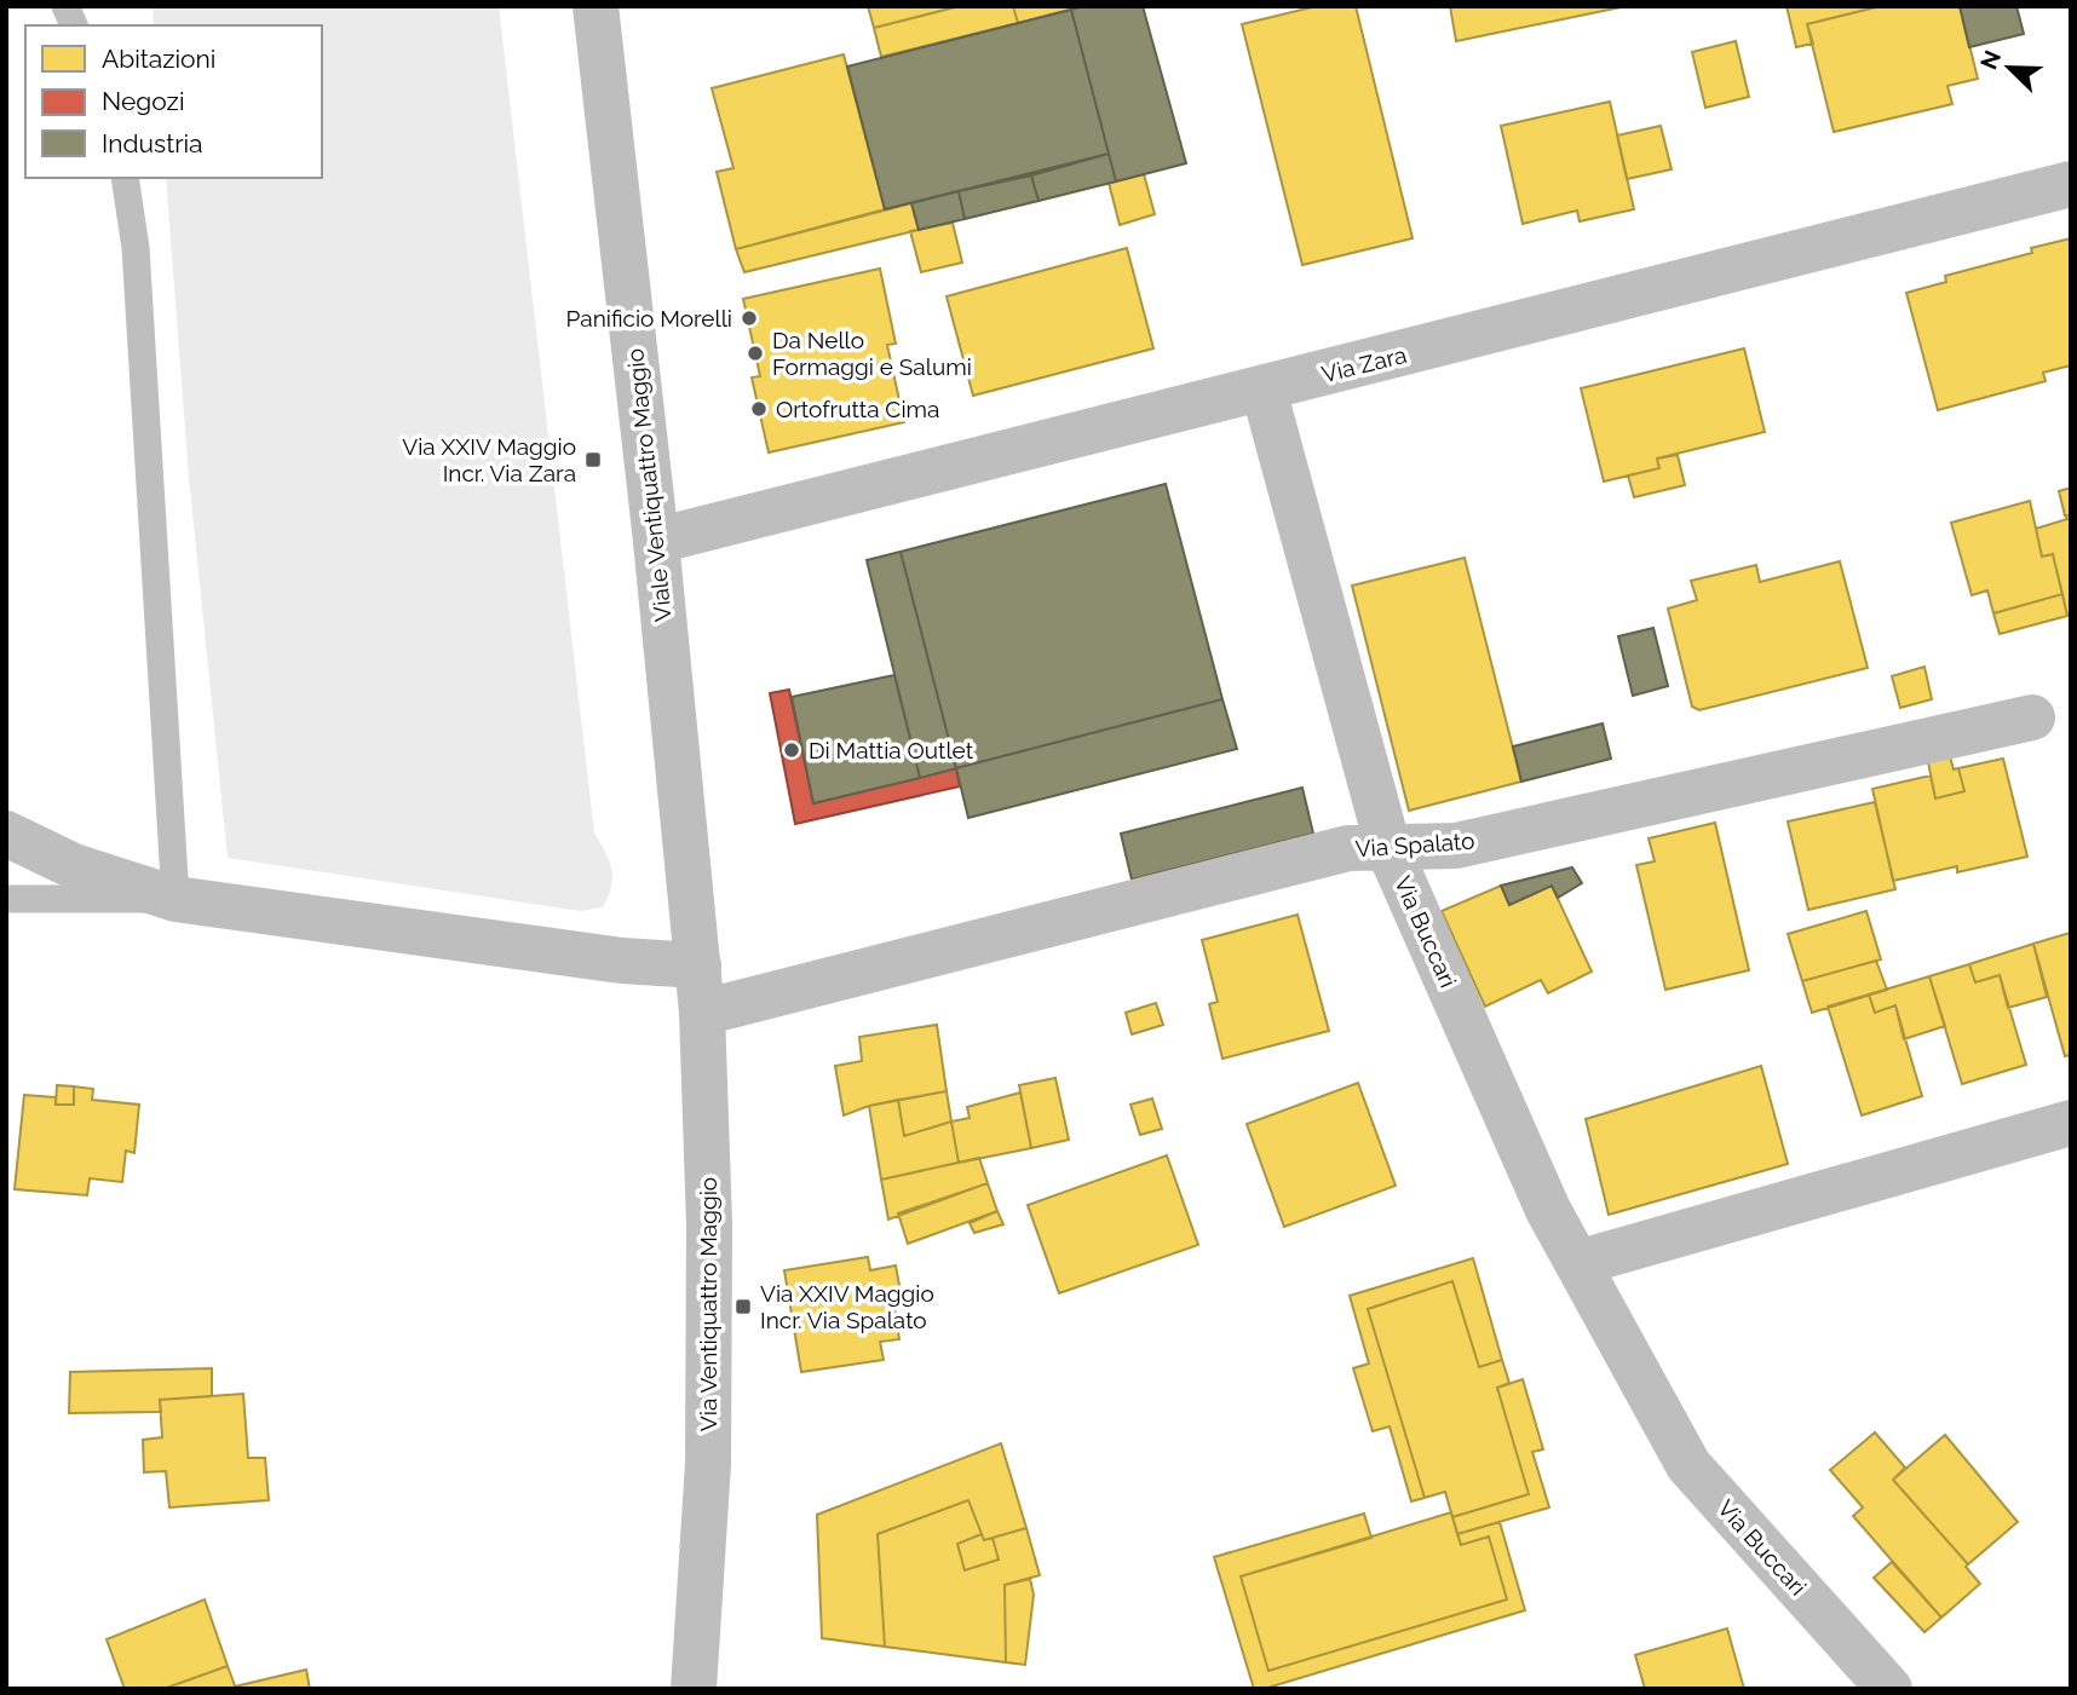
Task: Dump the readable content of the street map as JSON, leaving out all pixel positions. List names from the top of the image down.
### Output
{
  "streets": {
    "street": [
      "Via Zara",
      "Viale Ventiquattro Maggio",
      "Via Spalato",
      "Via Buccari",
      "Via Ventiquattro Maggio"
    ]
  },
  "crossings": [
    ["Via Zara", "Viale Ventiquattro Maggio"],
    ["Via Zara", "Via Buccari"],
    ["Viale Ventiquattro Maggio", "Via Ventiquattro Maggio"],
    ["Via Spalato", "Via Buccari"],
    ["Via Spalato", "Via Ventiquattro Maggio"]
  ],
  "places": {
    "other": [
      "Panificio Morelli",
      "Da Nello Formaggi e Salumi",
      "Ortofrutta Cima",
      "Di Mattia Outlet"
    ],
    "transit": ["Via XXIV Maggio Incr. Via Zara", "Via XXIV Maggio Incr. Via Spalato"]
  },
  "legend": ["Abitazioni", "Negozi", "Industria"],
  "north": "top left"
}
